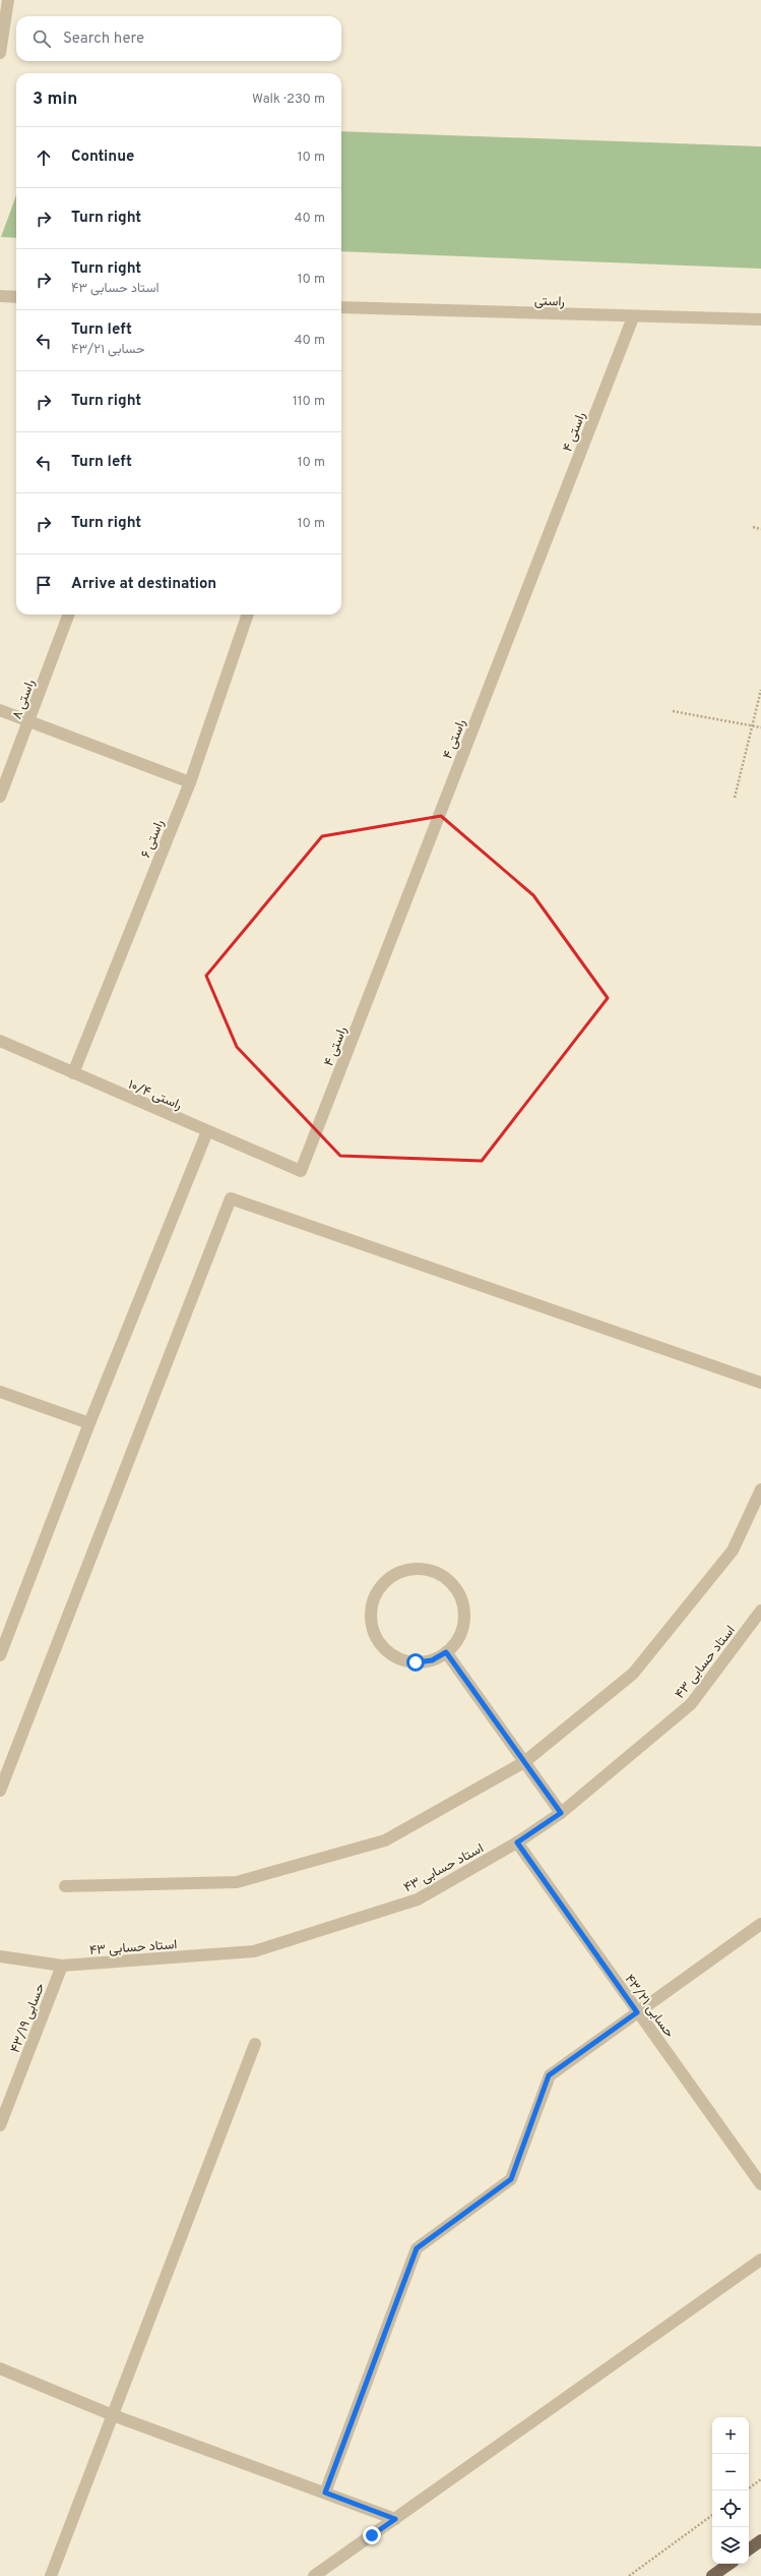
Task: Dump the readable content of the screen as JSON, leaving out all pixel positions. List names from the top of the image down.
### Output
{
  "streets": {
    "street": [
      "راستی",
      "راستی ۴",
      "راستی ۸",
      "راستی ۶",
      "راستی ۱۰/۴",
      "استاد حسابی ۴۳",
      "حسابی ۴۳/۲۱",
      "حسابی ۴۳/۱۹"
    ]
  },
  "crossings": [
    ["راستی", "راستی ۴"],
    ["راستی ۴", "راستی ۱۰/۴"],
    ["راستی ۶", "راستی ۱۰/۴"],
    ["استاد حسابی ۴۳", "حسابی ۴۳/۲۱"],
    ["استاد حسابی ۴۳", "حسابی ۴۳/۱۹"]
  ],
  "page": {
    "search": "Search here",
    "heading": ["3 min", "Walk · 230 m"],
    "list": [
      ["Continue", "10 m"],
      ["Turn right", "40 m"],
      ["Turn right", "استاد حسابی ۴۳", "10 m"],
      ["Turn left", "حسابی ۴۳/۲۱", "40 m"],
      ["Turn right", "110 m"],
      ["Turn left", "10 m"],
      ["Turn right", "10 m"],
      "Arrive at destination"
    ],
    "map_buttons": ["+", "−"]
  }
}
